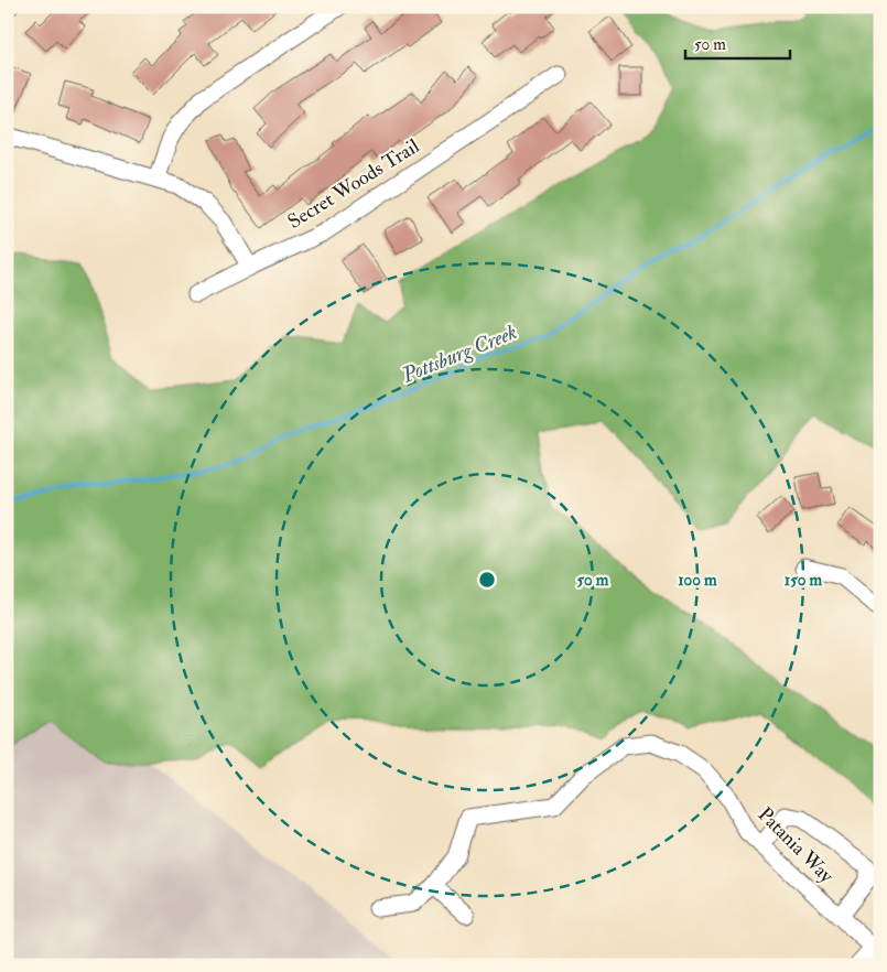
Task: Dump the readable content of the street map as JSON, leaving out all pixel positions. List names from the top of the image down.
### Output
{
  "streets": {
    "street": ["Secret Woods Trail", "Patania Way"]
  },
  "water": ["Pottsburg Creek"],
  "scale_bar": "50 m",
  "rings": ["50 m", "100 m", "150 m"]
}
